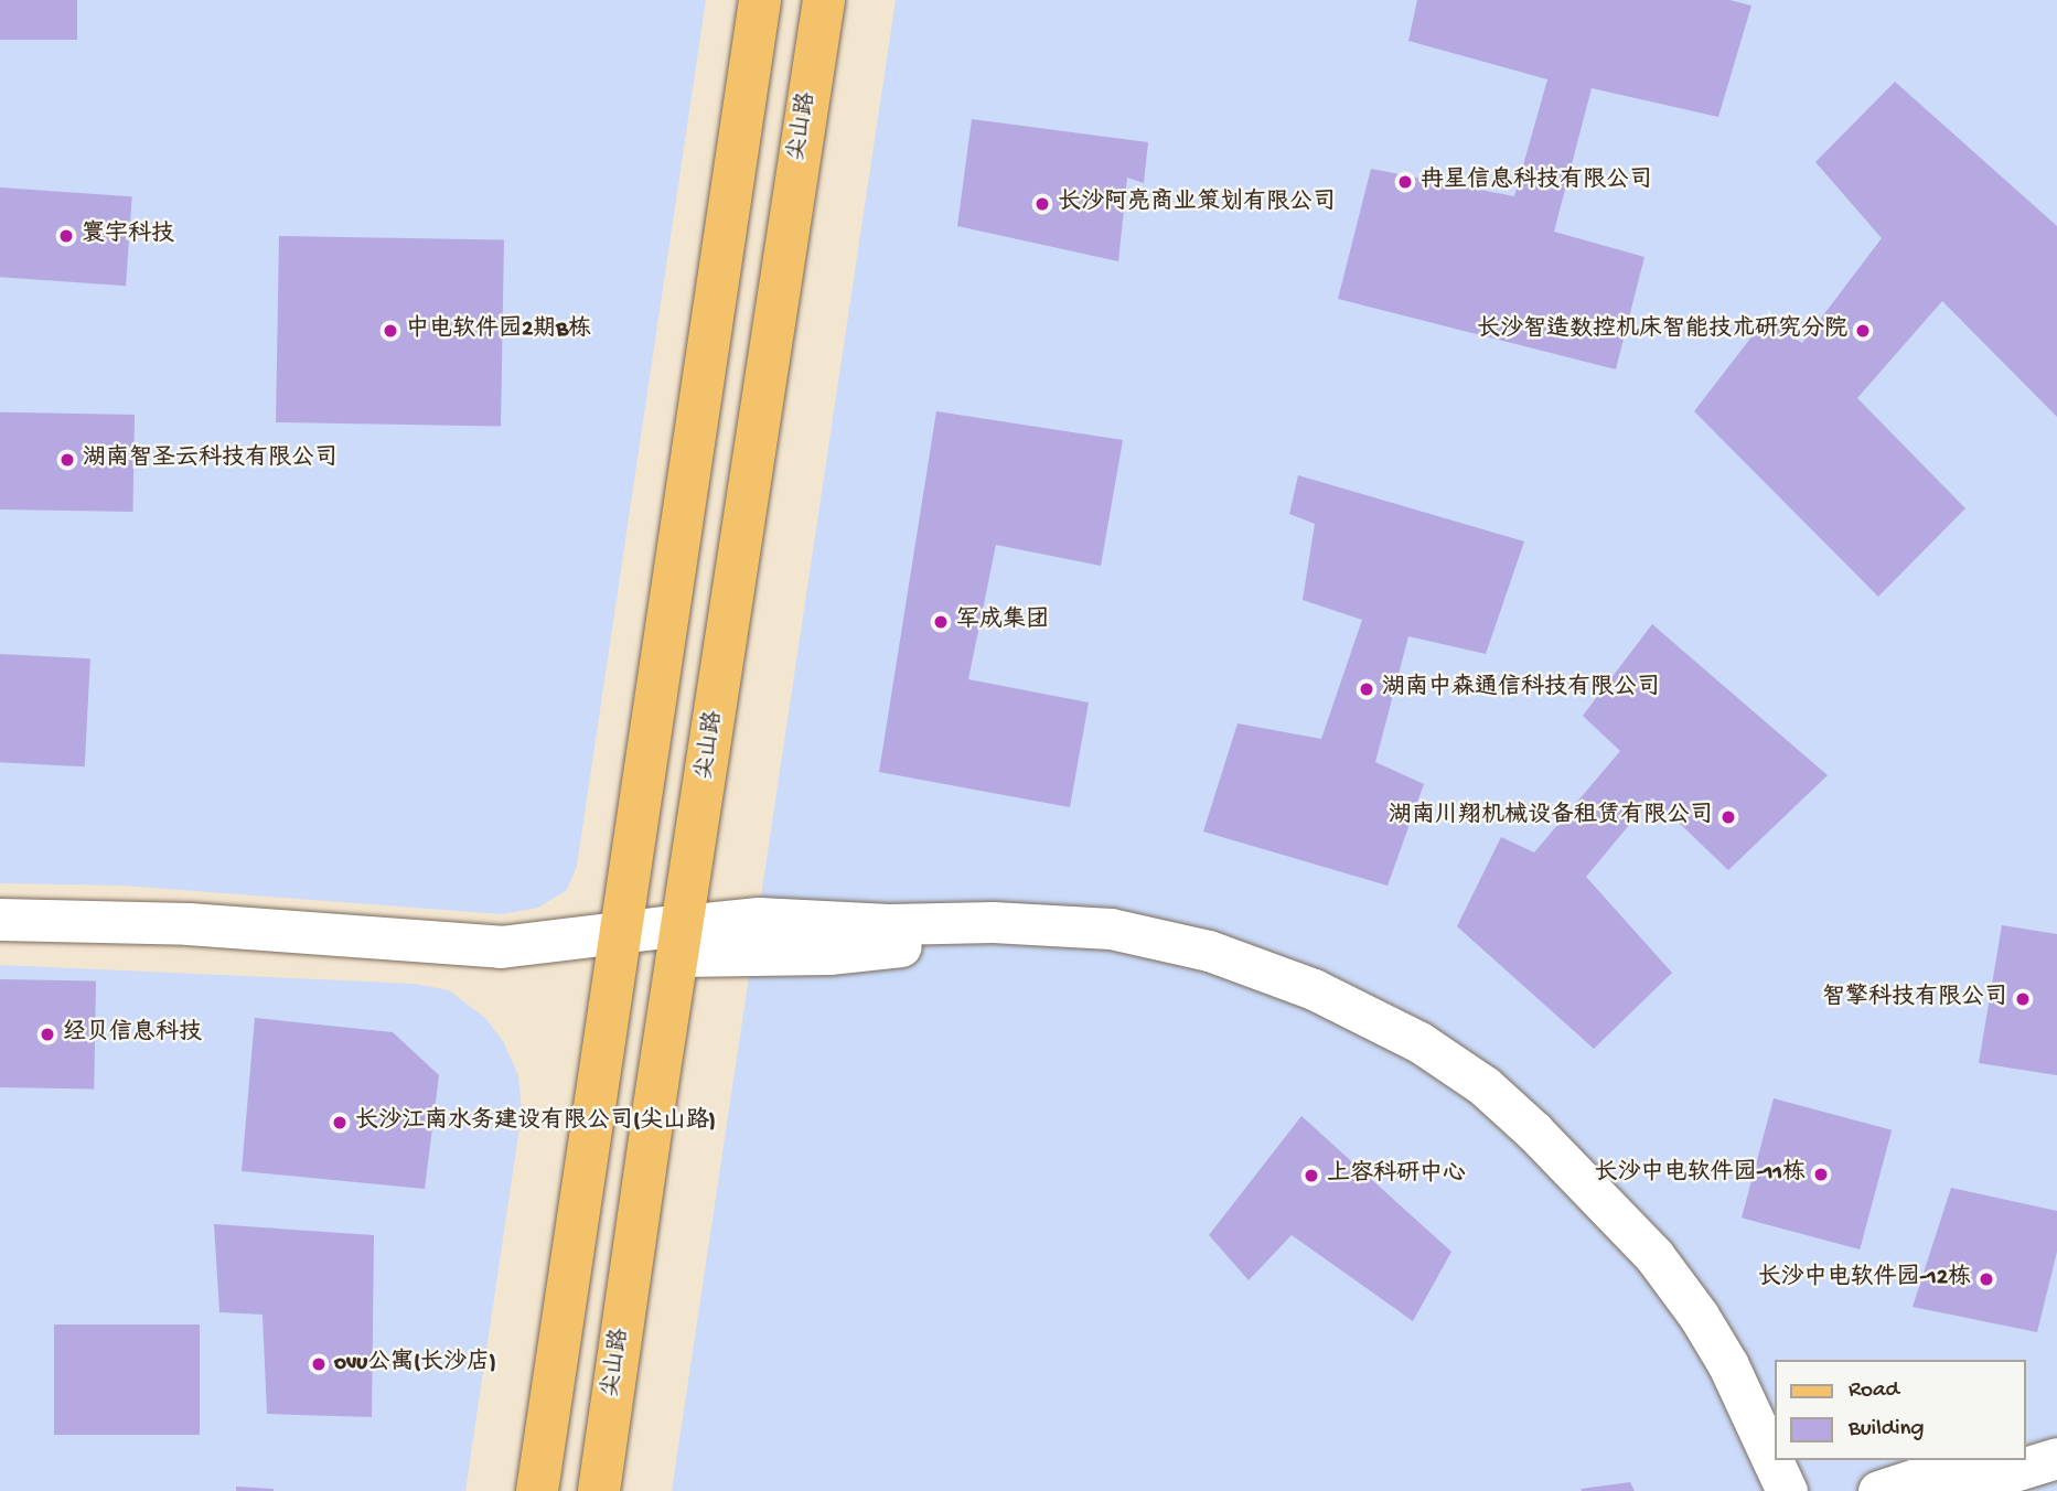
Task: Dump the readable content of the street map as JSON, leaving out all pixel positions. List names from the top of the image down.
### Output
{
  "streets": {
    "main road": ["尖山路"]
  },
  "places": [
    "冉星信息科技有限公司",
    "长沙阿亮商业策划有限公司",
    "寰宇科技",
    "中电软件园2期B栋",
    "长沙智造数控机床智能技术研究分院",
    "湖南智圣云科技有限公司",
    "军成集团",
    "湖南中森通信科技有限公司",
    "湖南川翔机械设备租赁有限公司",
    "智擎科技有限公司",
    "经贝信息科技",
    "长沙江南水务建设有限公司(尖山路)",
    "长沙中电软件园-11栋",
    "上容科研中心",
    "长沙中电软件园-12栋",
    "ovu公寓(长沙店)"
  ],
  "legend": ["Road", "Building"]
}
